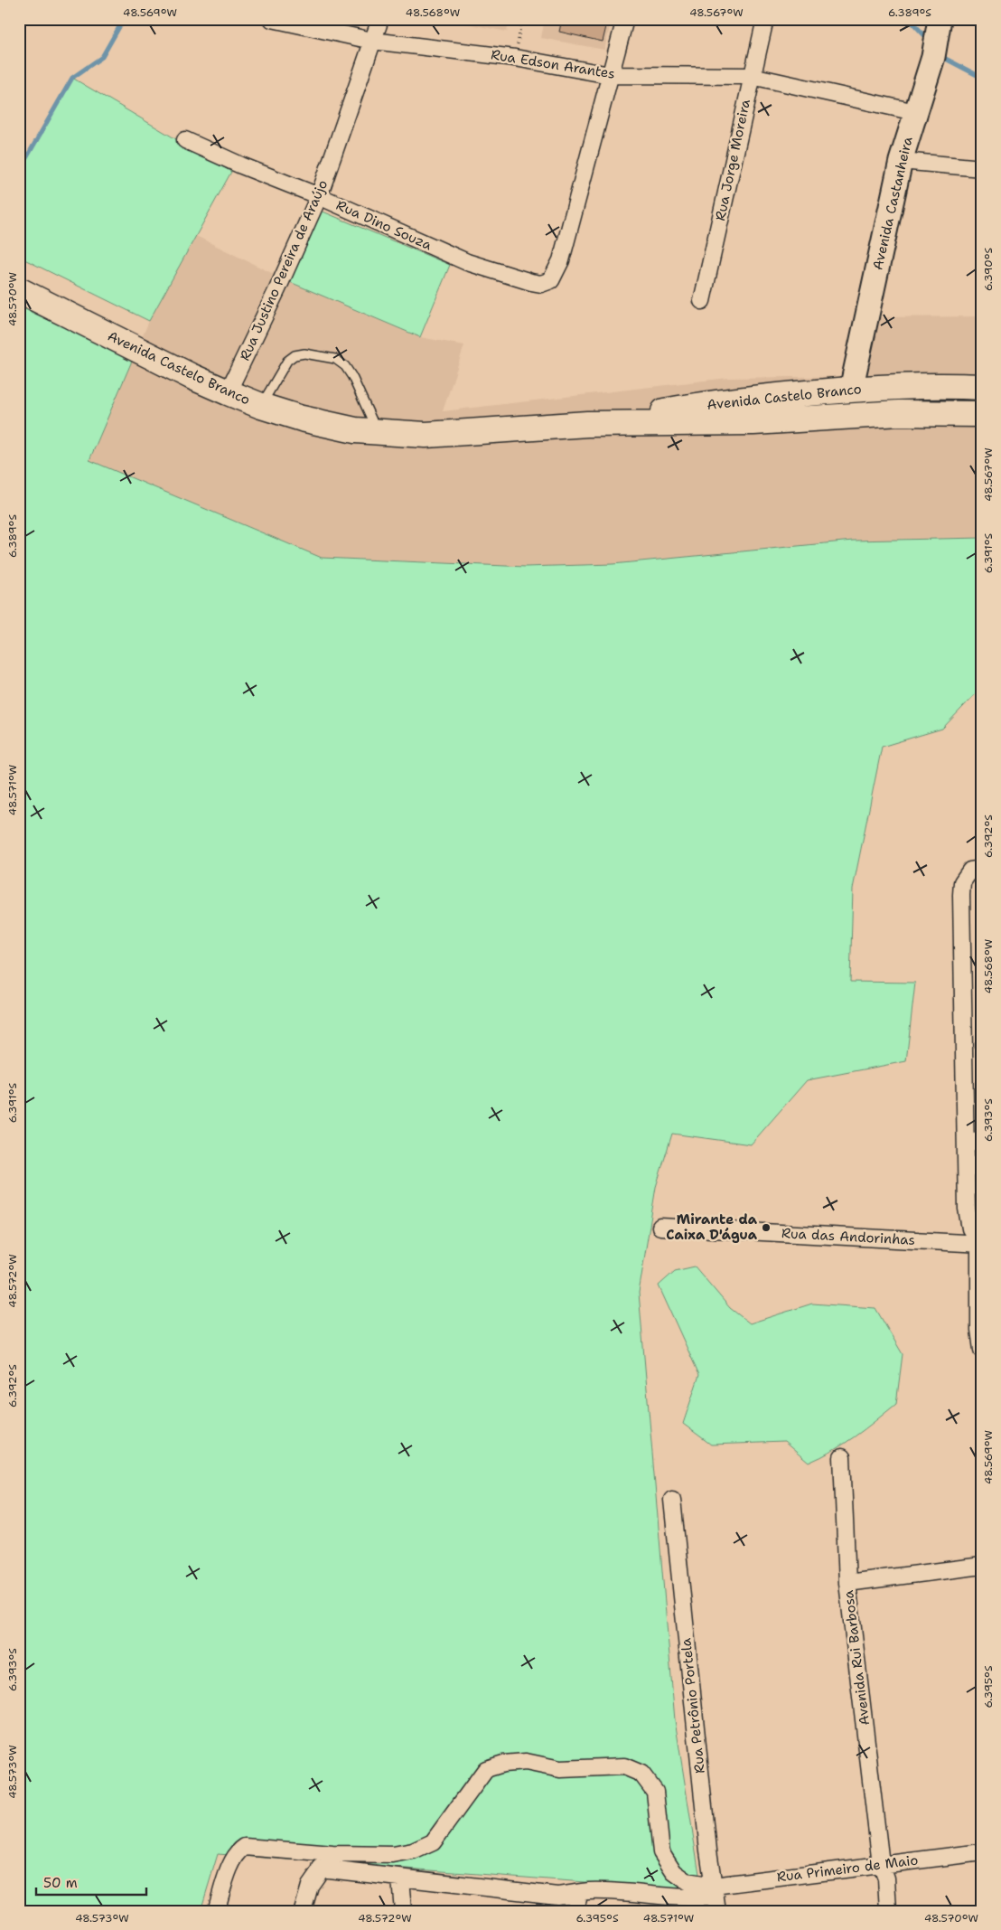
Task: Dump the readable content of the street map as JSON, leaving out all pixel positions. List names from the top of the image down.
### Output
{
  "streets": {
    "main road": ["Avenida Castelo Branco"],
    "street": [
      "Rua Edson Arantes",
      "Rua Jorge Moreira",
      "Avenida Castanheira",
      "Rua Dino Souza",
      "Rua Justino Pereira de Araújo",
      "Rua das Andorinhas",
      "Avenida Rui Barbosa",
      "Rua Petrônio Portela",
      "Rua Primeiro de Maio"
    ]
  },
  "crossings": [
    ["Rua Edson Arantes", "Rua Jorge Moreira"],
    ["Rua Edson Arantes", "Avenida Castanheira"],
    ["Rua Edson Arantes", "Rua Dino Souza"],
    ["Rua Edson Arantes", "Rua Justino Pereira de Araújo"],
    ["Avenida Castanheira", "Avenida Castelo Branco"],
    ["Rua Dino Souza", "Rua Justino Pereira de Araújo"],
    ["Rua Justino Pereira de Araújo", "Avenida Castelo Branco"],
    ["Avenida Rui Barbosa", "Rua Primeiro de Maio"],
    ["Rua Petrônio Portela", "Rua Primeiro de Maio"]
  ],
  "places": ["Mirante da Caixa D'água"],
  "scale_bar": "50 m",
  "coordinates": [
    "48.569°W",
    "48.568°W",
    "48.567°W",
    "6.389°S",
    "6.390°S",
    "48.570°W",
    "6.391°S",
    "48.571°W",
    "6.392°S",
    "6.393°S",
    "48.572°W",
    "6.395°S",
    "48.573°W"
  ]
}
